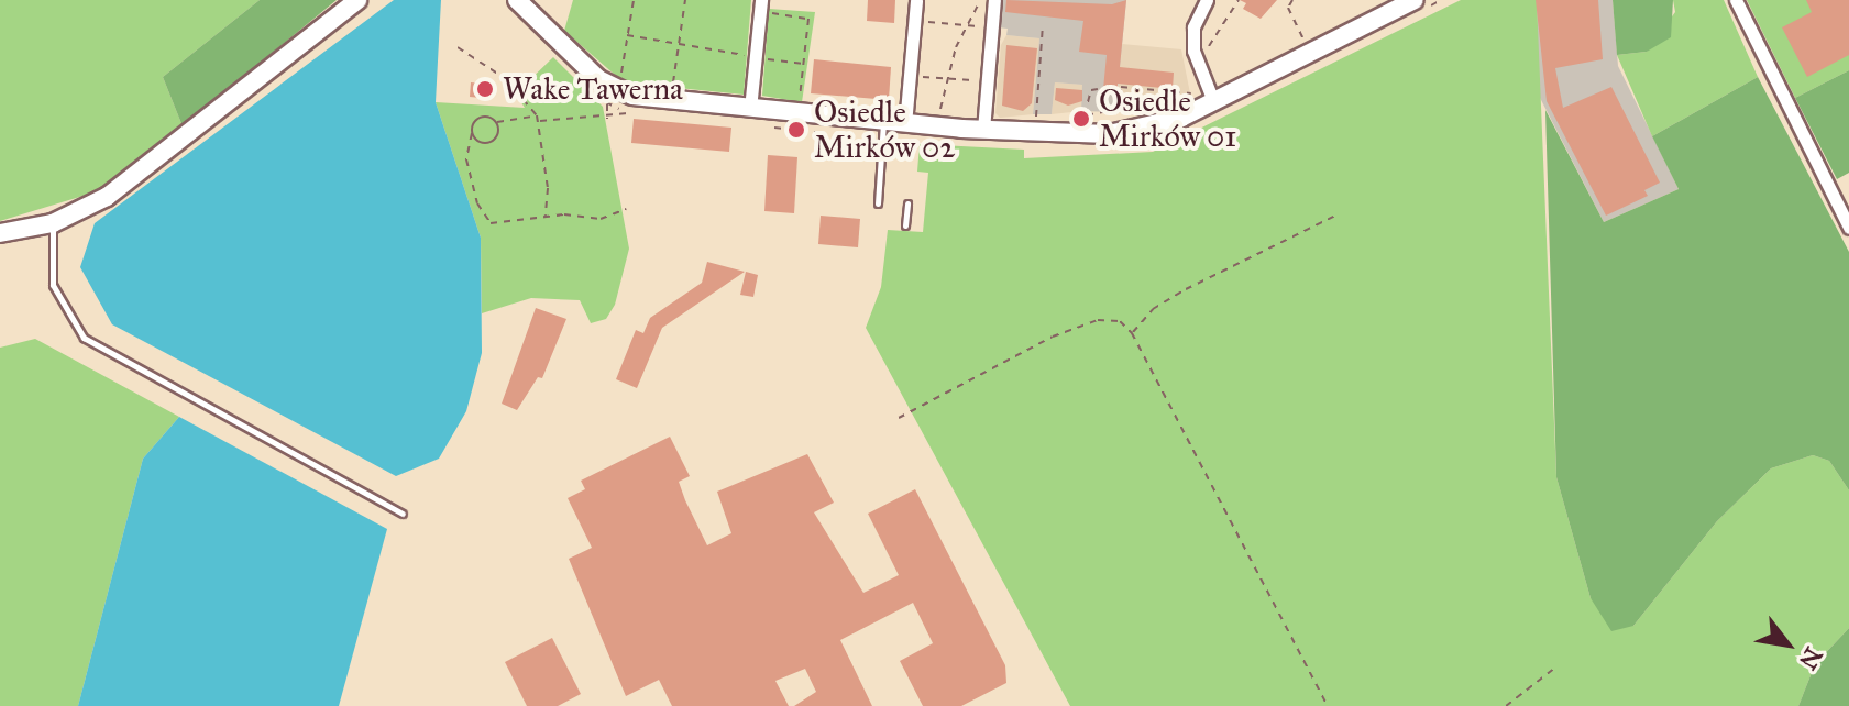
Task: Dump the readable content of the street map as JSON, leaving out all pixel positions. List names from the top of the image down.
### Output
{
  "places": ["Wake Tawerna", "Osiedle Mirków 01", "Osiedle Mirków 02"],
  "north": "bottom right"
}
